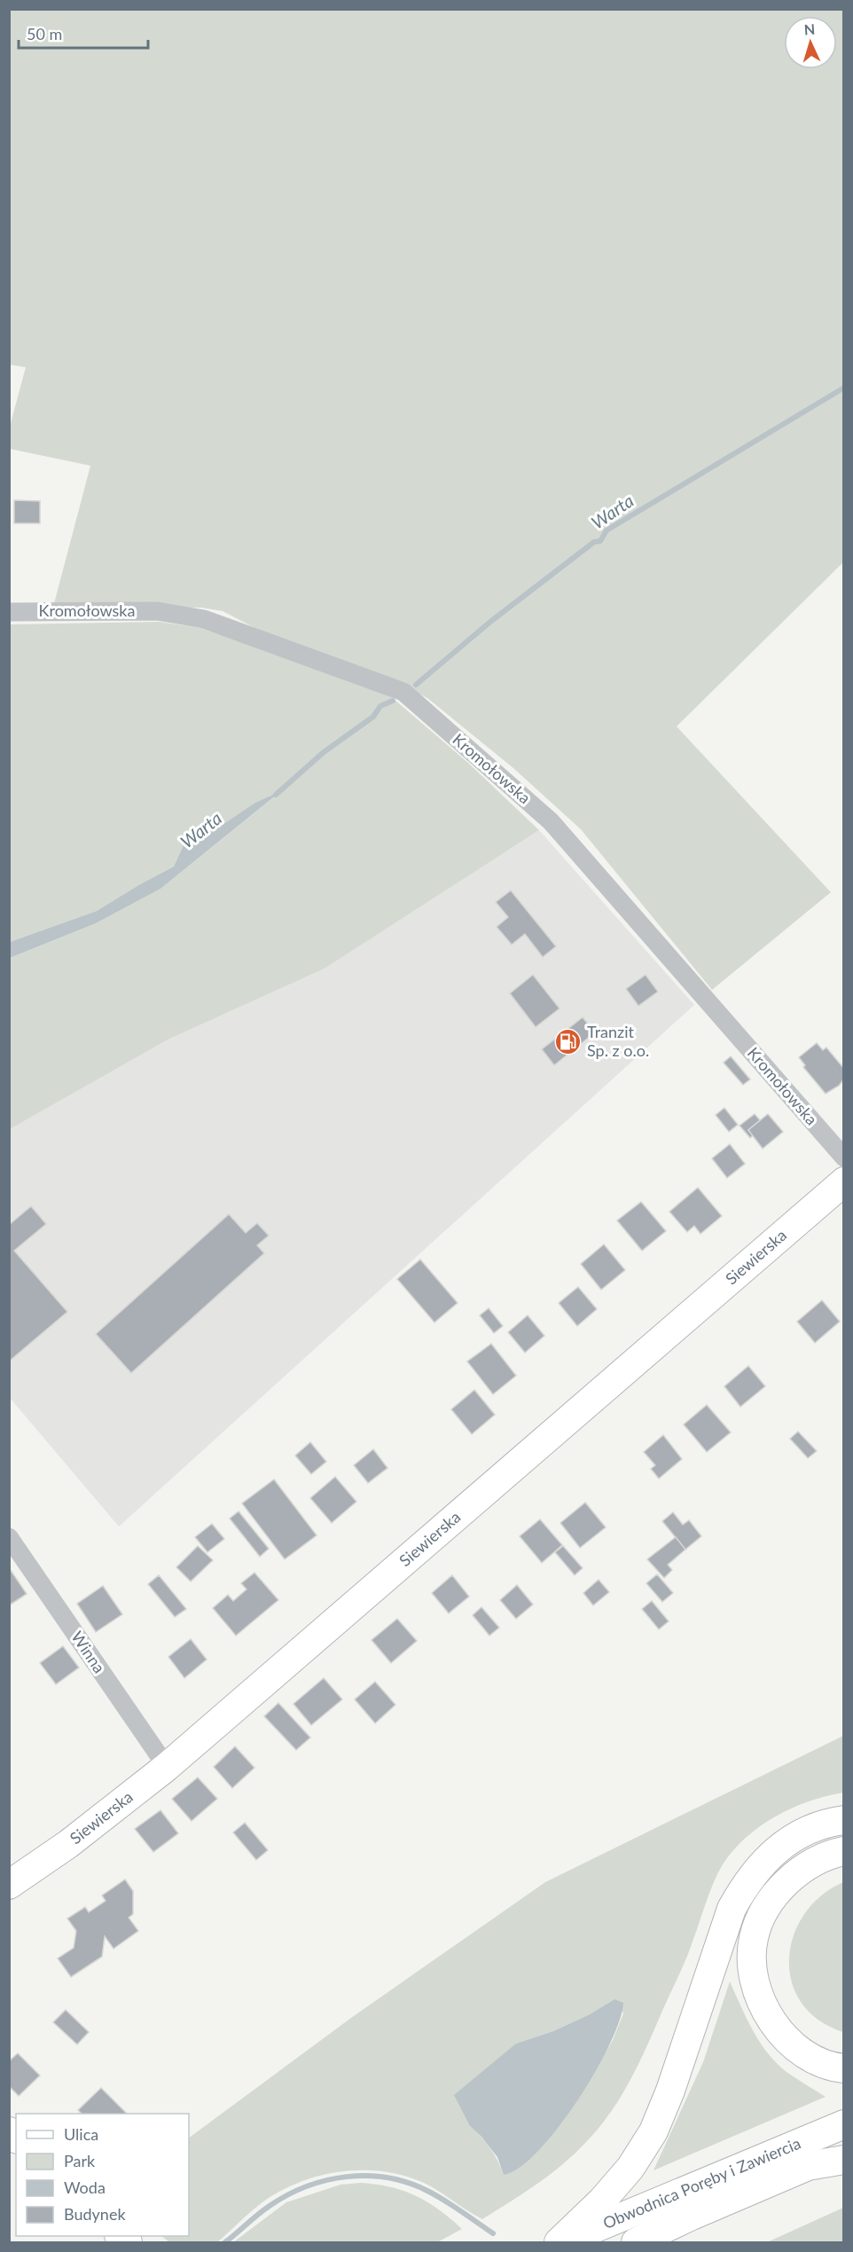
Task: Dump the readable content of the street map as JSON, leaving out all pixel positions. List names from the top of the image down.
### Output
{
  "streets": {
    "main road": ["Siewierska", "Obwodnica Poręby i Zawiercia"],
    "street": ["Kromołowska", "Winna"]
  },
  "crossings": [
    ["Siewierska", "Winna"]
  ],
  "water": ["Warta"],
  "places": {
    "fuel station": ["Tranzit Sp. z o.o."]
  },
  "legend": [
    "Ulica",
    "Park",
    "Woda",
    "Budynek"
  ],
  "scale_bar": "50 m",
  "north": "top"
}
